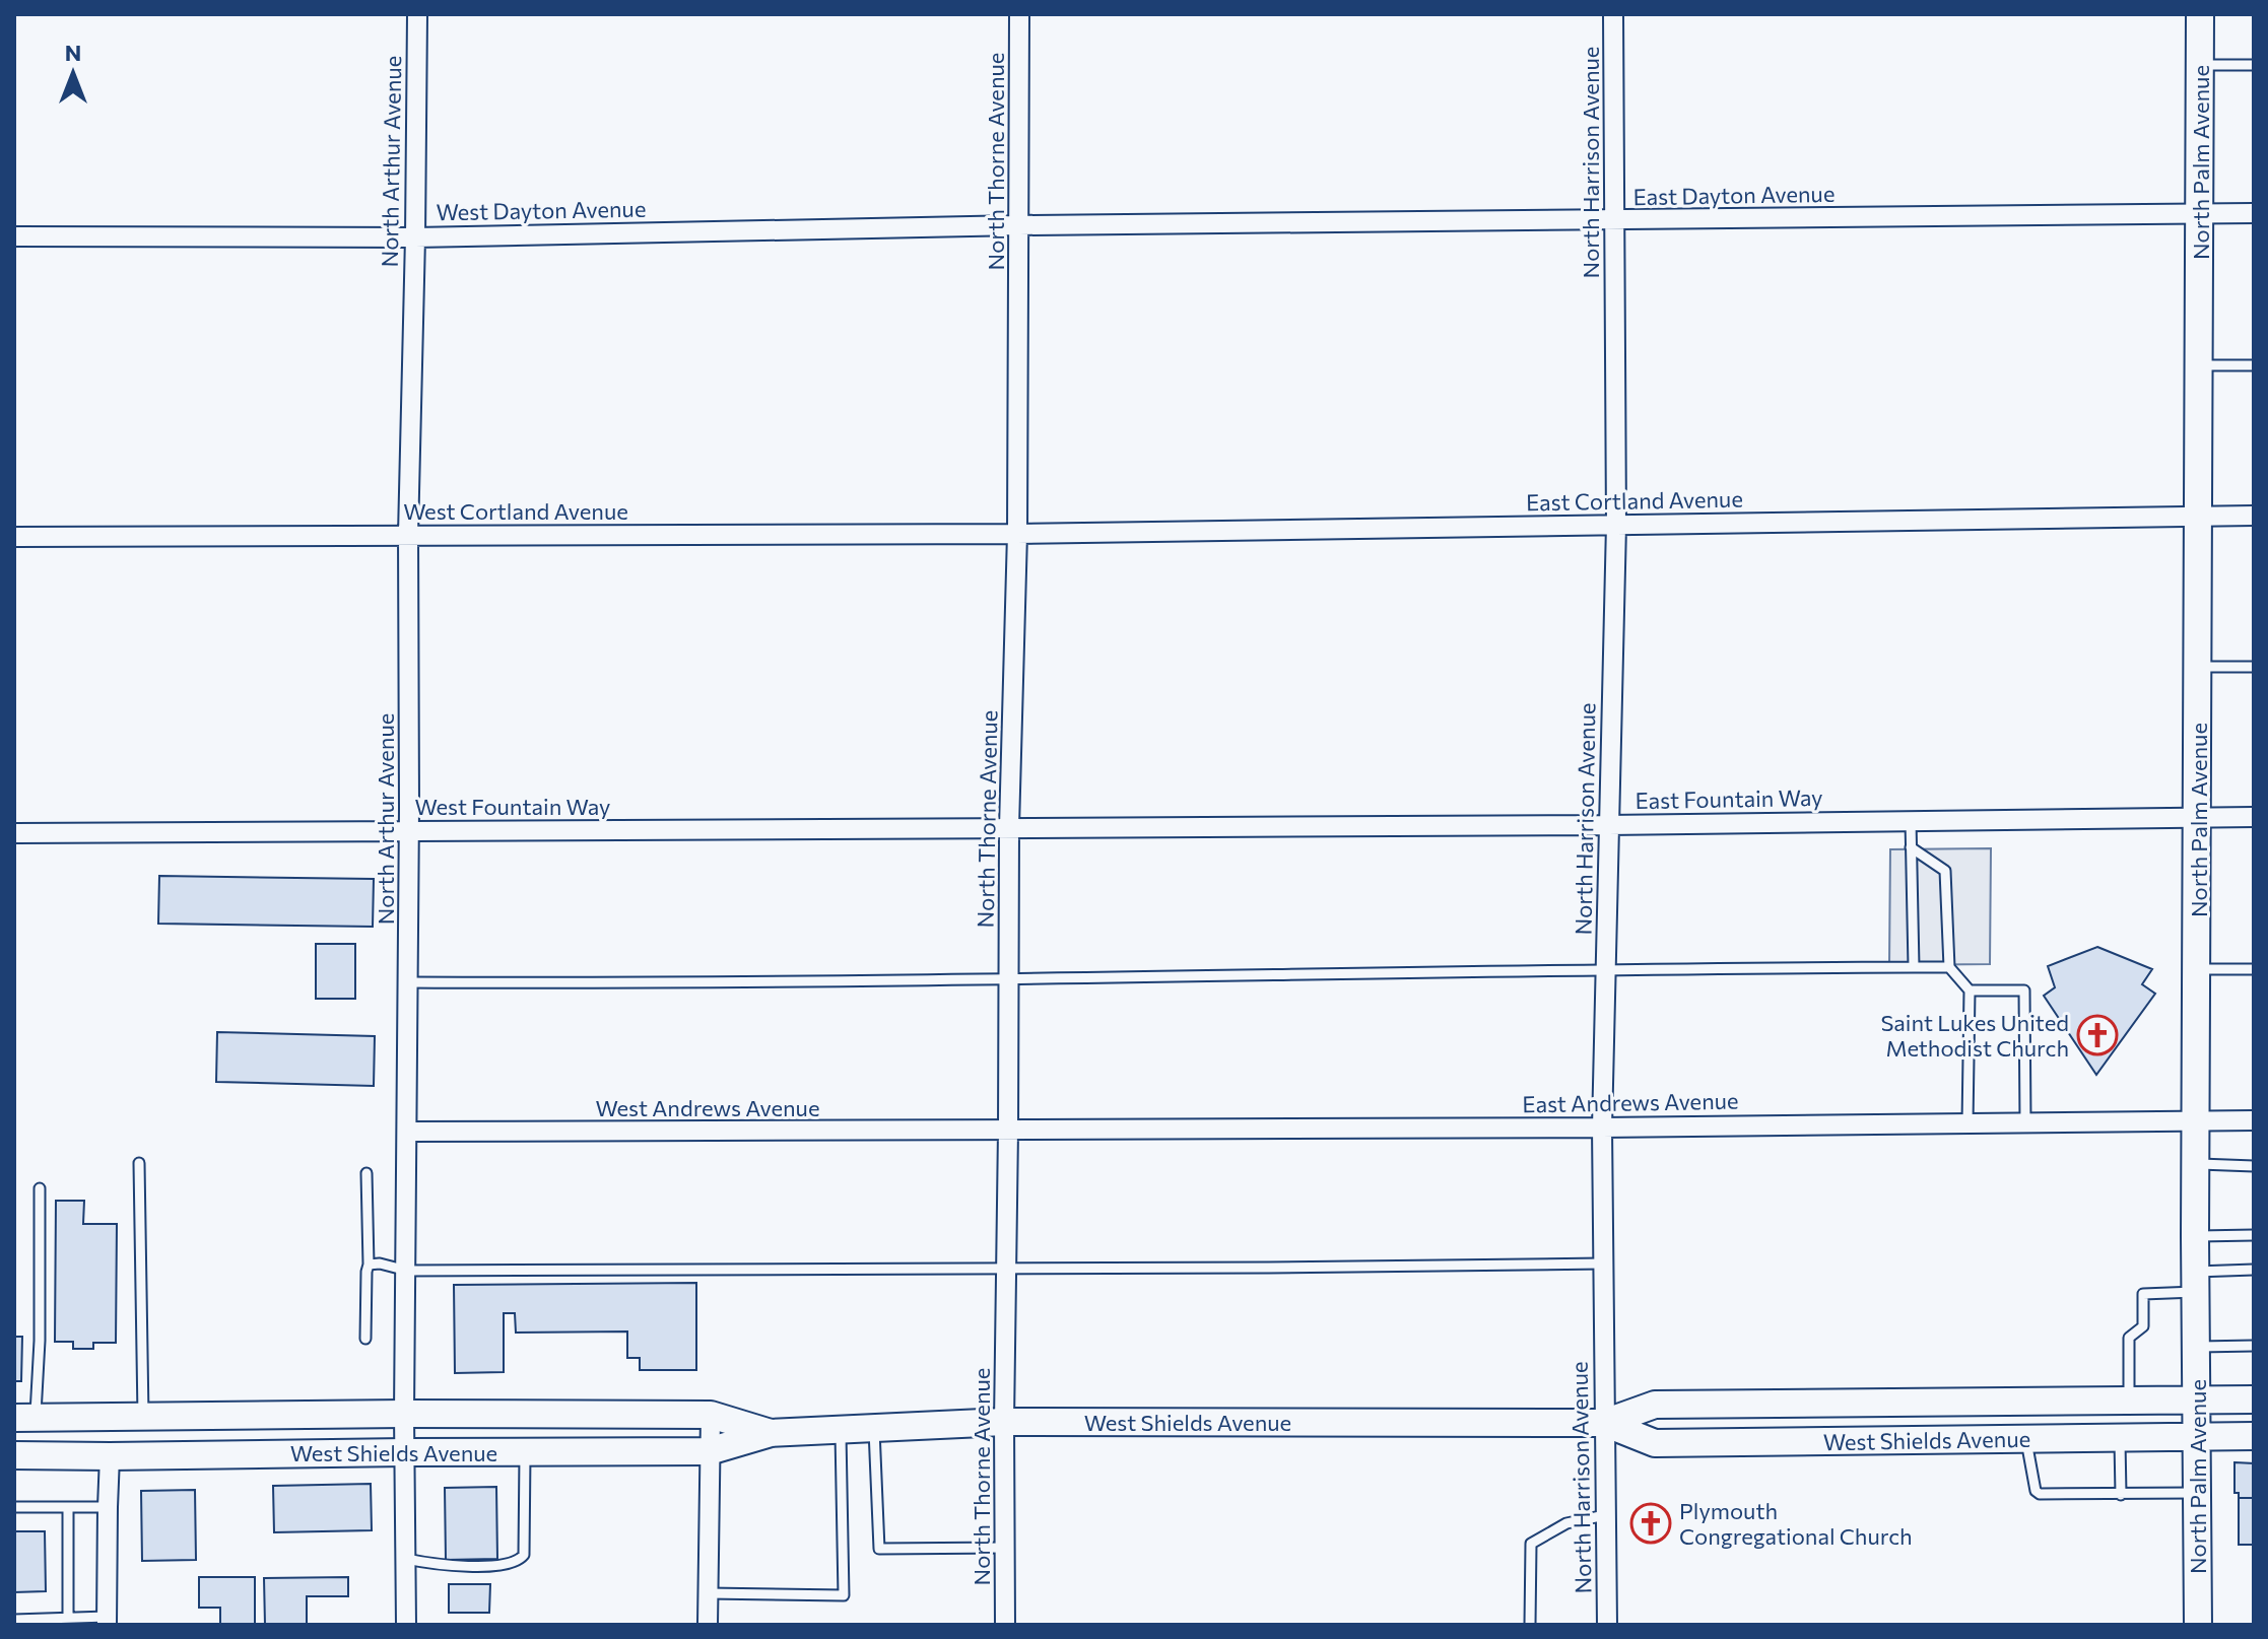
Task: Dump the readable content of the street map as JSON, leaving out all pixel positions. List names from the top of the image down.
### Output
{
  "streets": {
    "main road": ["North Palm Avenue", "West Shields Avenue"],
    "street": [
      "North Arthur Avenue",
      "North Thorne Avenue",
      "North Harrison Avenue",
      "East Dayton Avenue",
      "West Dayton Avenue",
      "East Cortland Avenue",
      "West Cortland Avenue",
      "East Fountain Way",
      "West Fountain Way",
      "East Andrews Avenue",
      "West Andrews Avenue"
    ]
  },
  "crossings": [
    ["North Arthur Avenue", "West Dayton Avenue"],
    ["North Arthur Avenue", "West Cortland Avenue"],
    ["North Arthur Avenue", "West Fountain Way"],
    ["North Arthur Avenue", "West Andrews Avenue"],
    ["North Arthur Avenue", "West Shields Avenue"],
    ["North Thorne Avenue", "East Dayton Avenue"],
    ["North Thorne Avenue", "West Dayton Avenue"],
    ["North Thorne Avenue", "East Cortland Avenue"],
    ["North Thorne Avenue", "West Cortland Avenue"],
    ["North Thorne Avenue", "East Fountain Way"],
    ["North Thorne Avenue", "West Fountain Way"],
    ["North Thorne Avenue", "East Andrews Avenue"],
    ["North Thorne Avenue", "West Andrews Avenue"],
    ["North Thorne Avenue", "West Shields Avenue"],
    ["North Harrison Avenue", "East Dayton Avenue"],
    ["North Harrison Avenue", "East Cortland Avenue"],
    ["North Harrison Avenue", "East Fountain Way"],
    ["North Harrison Avenue", "East Andrews Avenue"],
    ["North Harrison Avenue", "West Shields Avenue"],
    ["North Palm Avenue", "East Dayton Avenue"],
    ["North Palm Avenue", "East Cortland Avenue"],
    ["North Palm Avenue", "East Fountain Way"],
    ["North Palm Avenue", "East Andrews Avenue"],
    ["North Palm Avenue", "West Shields Avenue"],
    ["East Dayton Avenue", "West Dayton Avenue"],
    ["East Cortland Avenue", "West Cortland Avenue"],
    ["East Fountain Way", "West Fountain Way"],
    ["East Andrews Avenue", "West Andrews Avenue"]
  ],
  "places": {
    "church": ["Saint Lukes United Methodist Church", "Plymouth Congregational Church"]
  },
  "north": "top"
}
